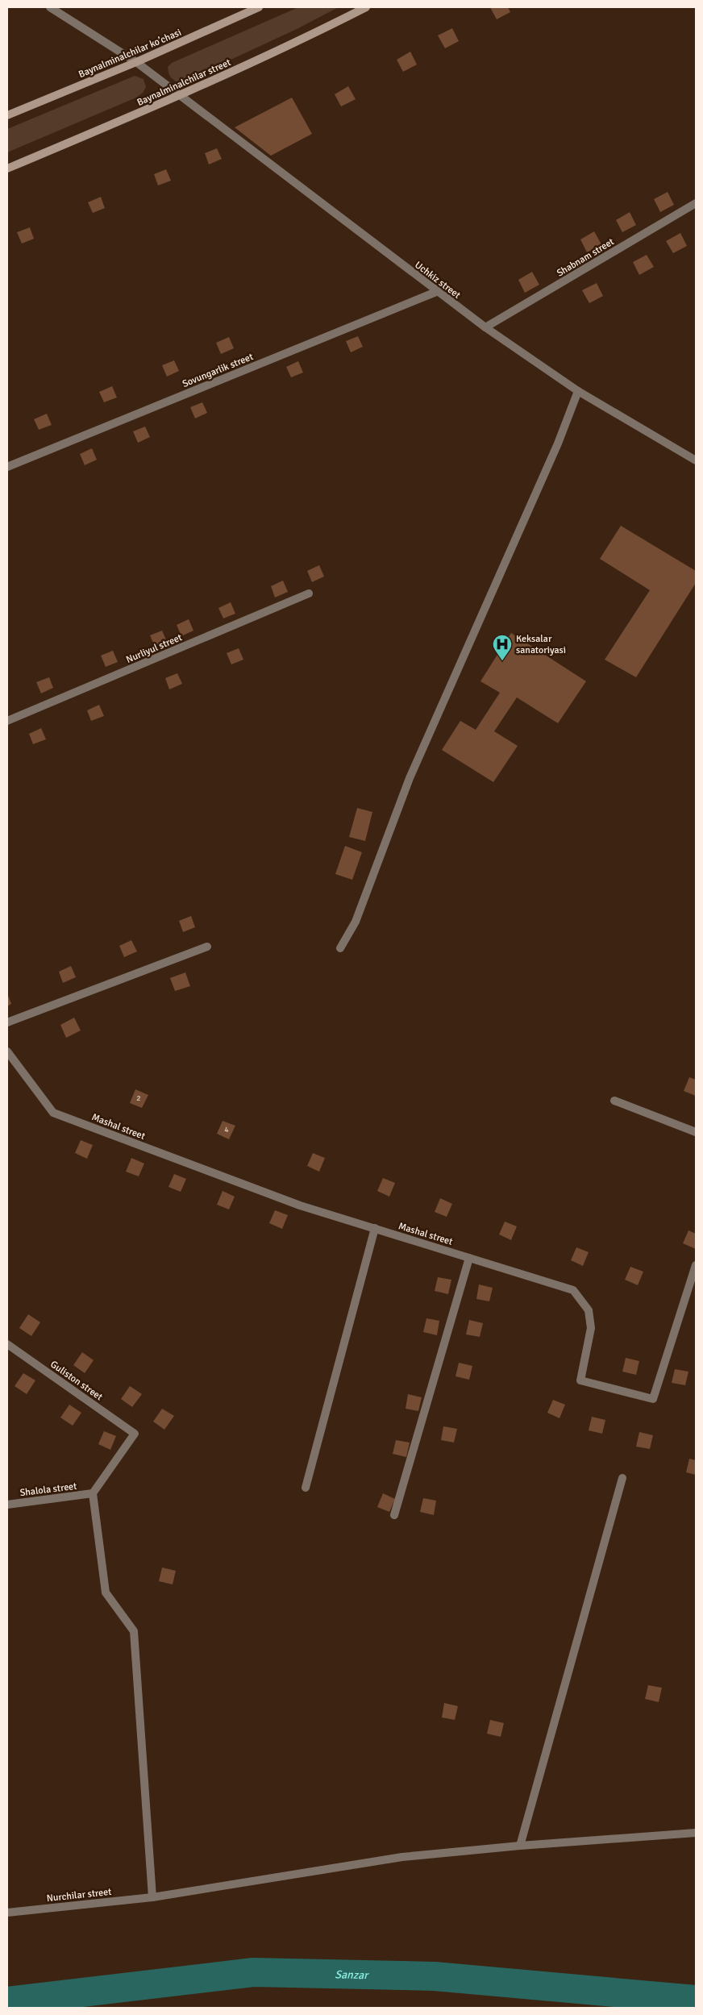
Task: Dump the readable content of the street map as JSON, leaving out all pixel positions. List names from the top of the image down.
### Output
{
  "streets": {
    "main road": ["Baynalminalchilar ko’chasi", "Baynalminalchilar street"],
    "street": [
      "Shabnam street",
      "Uchkiz street",
      "Sovungarlik street",
      "Nurliyul street",
      "Mashal street",
      "Guliston street",
      "Shalola street",
      "Nurchilar street"
    ]
  },
  "crossings": [
    ["Baynalminalchilar ko’chasi", "Uchkiz street"],
    ["Baynalminalchilar street", "Uchkiz street"],
    ["Shabnam street", "Uchkiz street"],
    ["Uchkiz street", "Sovungarlik street"],
    ["Guliston street", "Shalola street"]
  ],
  "water": ["Sanzar"],
  "places": {
    "hospital": ["Keksalar sanatoriyasi"]
  },
  "house_numbers": ["2", "4"]
}
